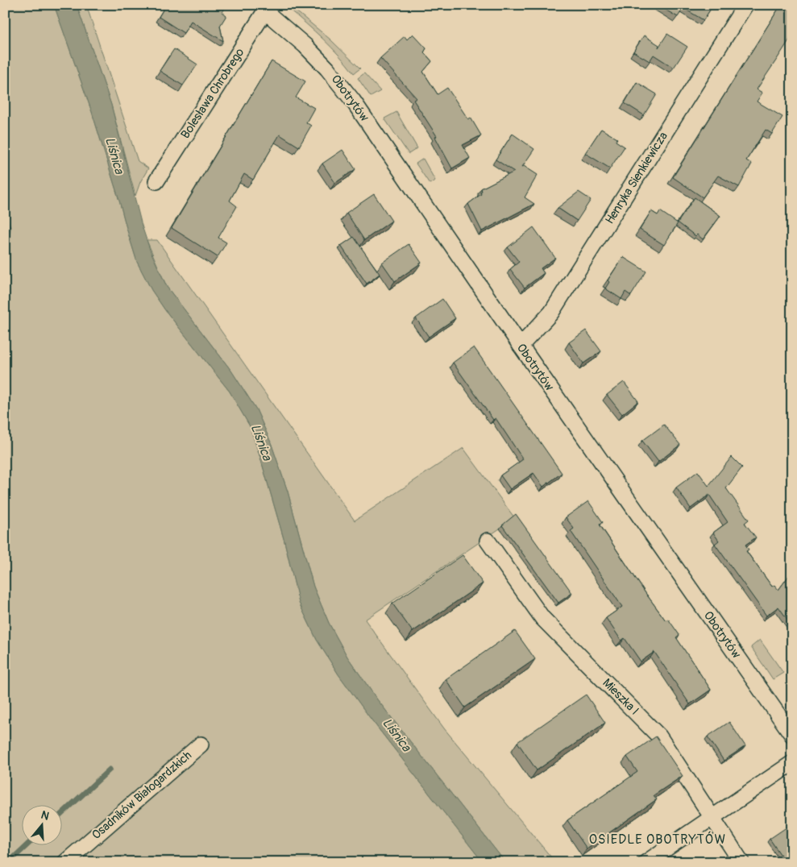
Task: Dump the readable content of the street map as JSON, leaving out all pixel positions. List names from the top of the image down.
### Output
{
  "streets": {
    "street": [
      "Bolesława Chrobrego",
      "Obotrytów",
      "Henryka Sienkiewicza",
      "Mieszka I",
      "Osadników Białogardzkich"
    ]
  },
  "crossings": [
    ["Bolesława Chrobrego", "Obotrytów"],
    ["Obotrytów", "Henryka Sienkiewicza"]
  ],
  "districts": ["OSIEDLE OBOTRYTÓW"],
  "water": ["Liśnica"],
  "north": "top"
}
